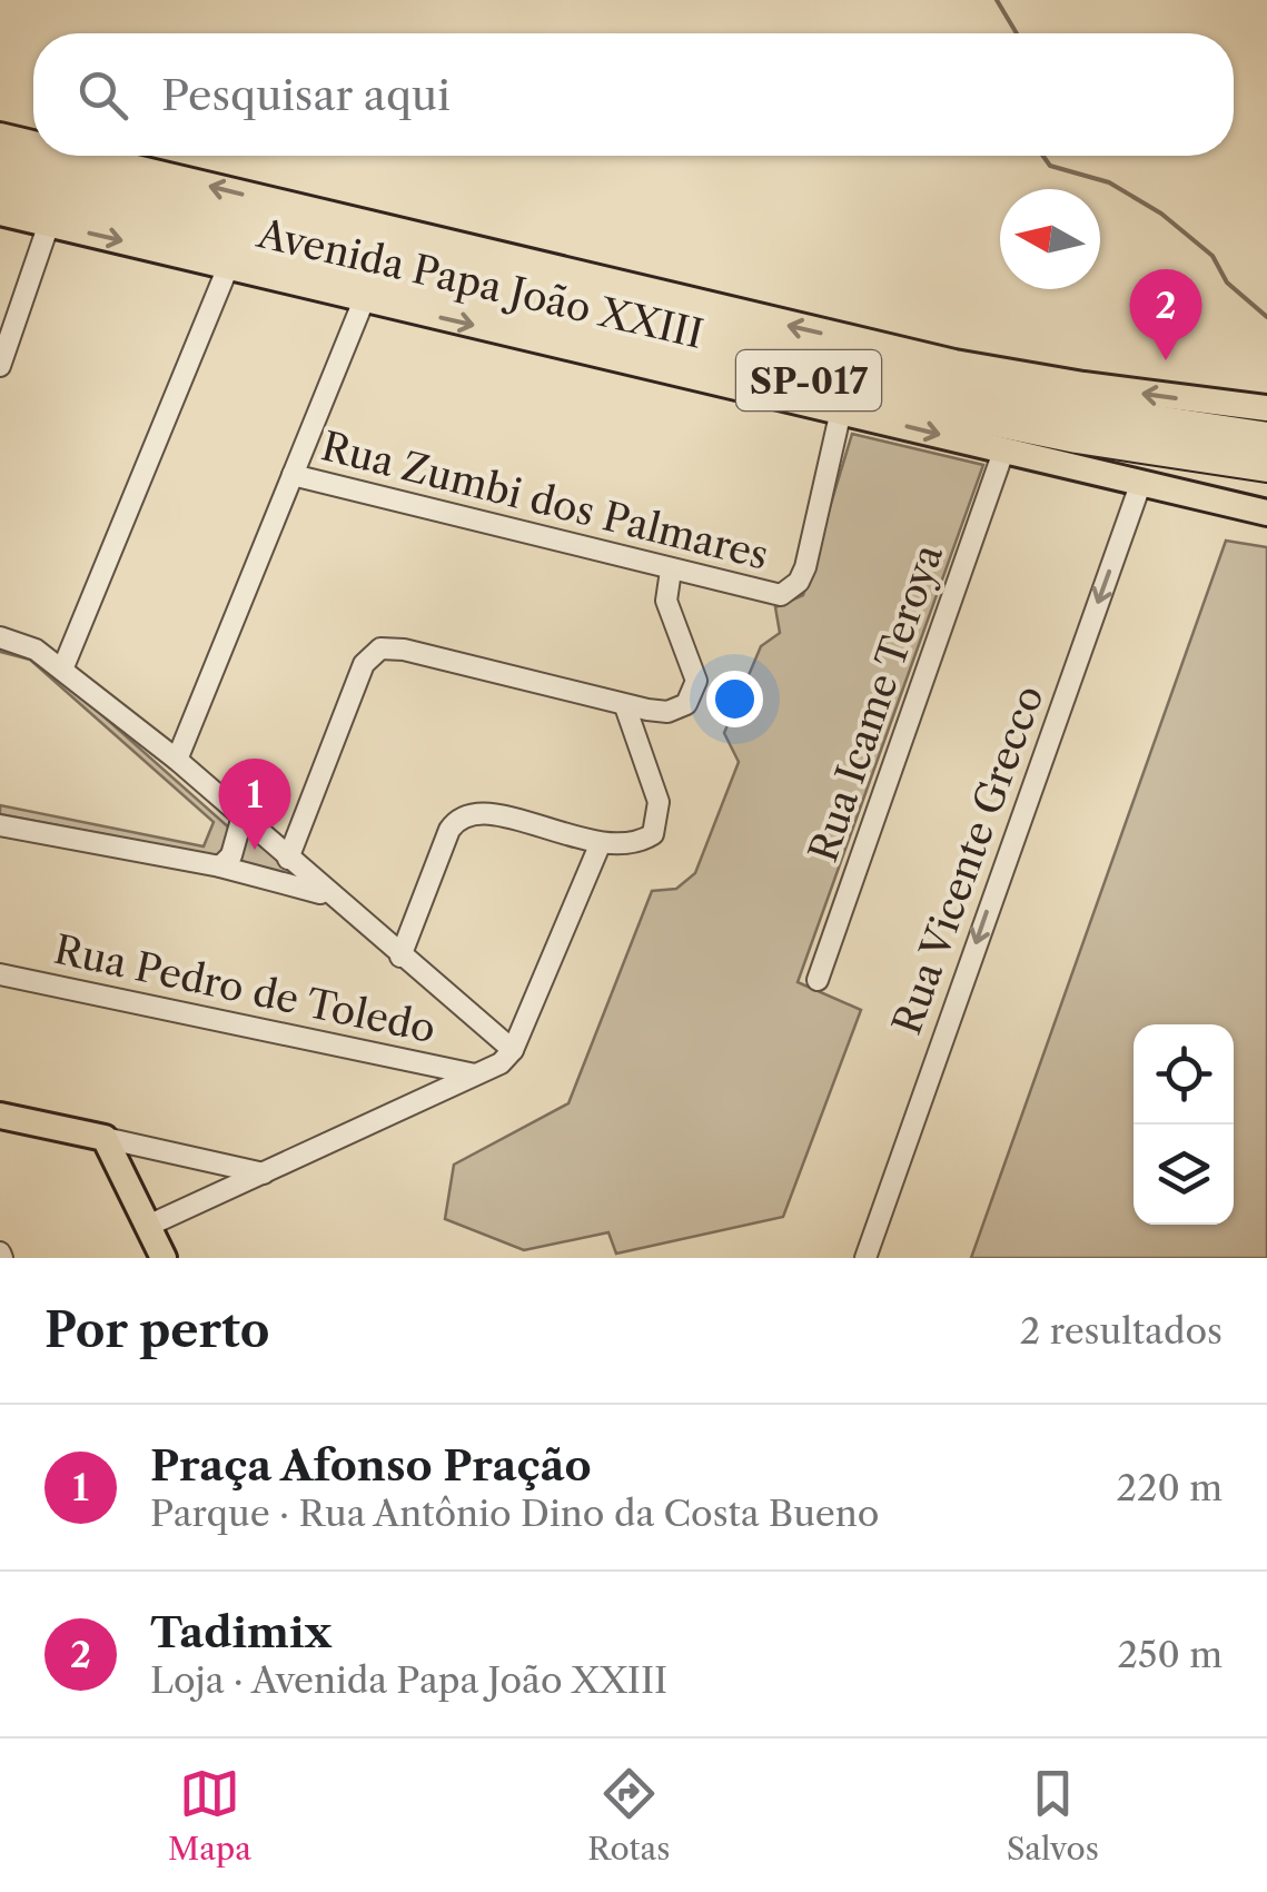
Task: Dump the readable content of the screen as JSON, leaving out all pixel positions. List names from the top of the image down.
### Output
{
  "streets": {
    "highway": ["Avenida Papa João XXIII", "SP-017"],
    "street": [
      "Rua Zumbi dos Palmares",
      "Rua Icame Teroya",
      "Rua Vicente Grecco",
      "Rua Pedro de Toledo"
    ]
  },
  "crossings": [
    ["Avenida Papa João XXIII", "Rua Zumbi dos Palmares"],
    ["Avenida Papa João XXIII", "Rua Icame Teroya"],
    ["Avenida Papa João XXIII", "Rua Vicente Grecco"]
  ],
  "one_way": ["Rua Vicente Grecco"],
  "north": "left",
  "page": {
    "search": "Pesquisar aqui",
    "pins": ["2", "1"],
    "heading": ["Por perto", "2 resultados"],
    "list": [
      {
        "mark": "1",
        "name": "Praça Afonso Pração",
        "note": "Parque · Rua Antônio Dino da Costa Bueno",
        "value": "220 m"
      },
      {
        "mark": "2",
        "name": "Tadimix",
        "note": "Loja · Avenida Papa João XXIII",
        "value": "250 m"
      }
    ],
    "nav": ["Mapa", "Rotas", "Salvos"]
  }
}
